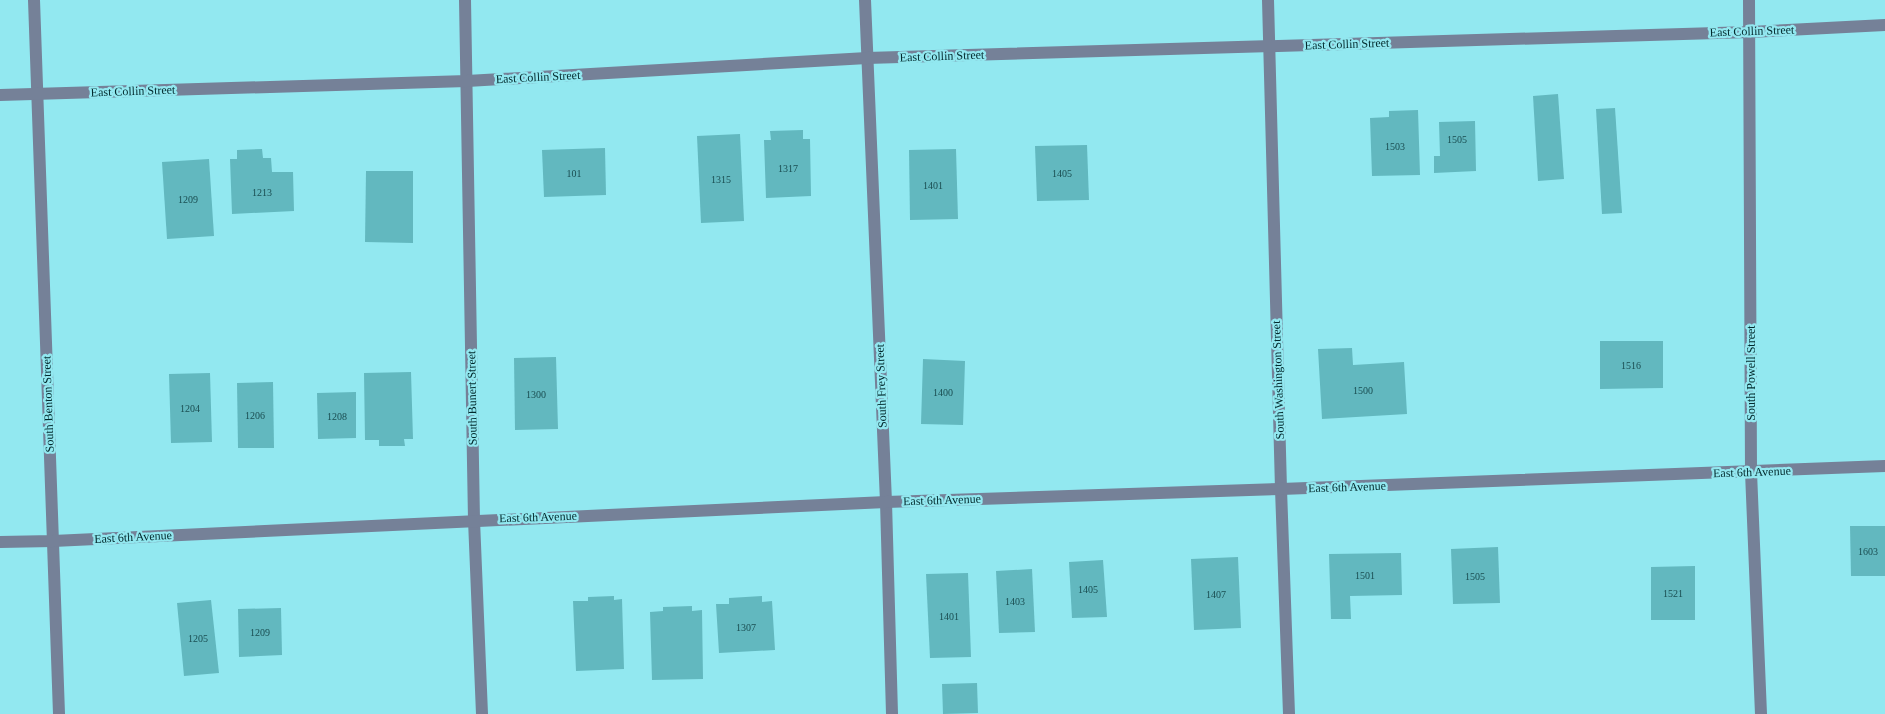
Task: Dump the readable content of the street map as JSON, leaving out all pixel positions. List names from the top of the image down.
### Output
{
  "streets": {
    "street": [
      "East Collin Street",
      "South Powell Street",
      "South Washington Street",
      "South Frey Street",
      "South Bunert Street",
      "South Benton Street",
      "East 6th Avenue"
    ]
  },
  "crossings": [
    ["East Collin Street", "South Powell Street"],
    ["East Collin Street", "South Washington Street"],
    ["East Collin Street", "South Frey Street"],
    ["East Collin Street", "South Bunert Street"],
    ["East Collin Street", "South Benton Street"],
    ["South Powell Street", "East 6th Avenue"],
    ["South Washington Street", "East 6th Avenue"],
    ["South Frey Street", "East 6th Avenue"],
    ["South Bunert Street", "East 6th Avenue"],
    ["South Benton Street", "East 6th Avenue"]
  ],
  "house_numbers": [
    "1505",
    "1503",
    "1317",
    "101",
    "1405",
    "1315",
    "1401",
    "1213",
    "1209",
    "1516",
    "1500",
    "1400",
    "1300",
    "1204",
    "1206",
    "1208",
    "1603",
    "1501",
    "1505",
    "1405",
    "1521",
    "1407",
    "1403",
    "1401",
    "1307",
    "1209",
    "1205"
  ]
}
